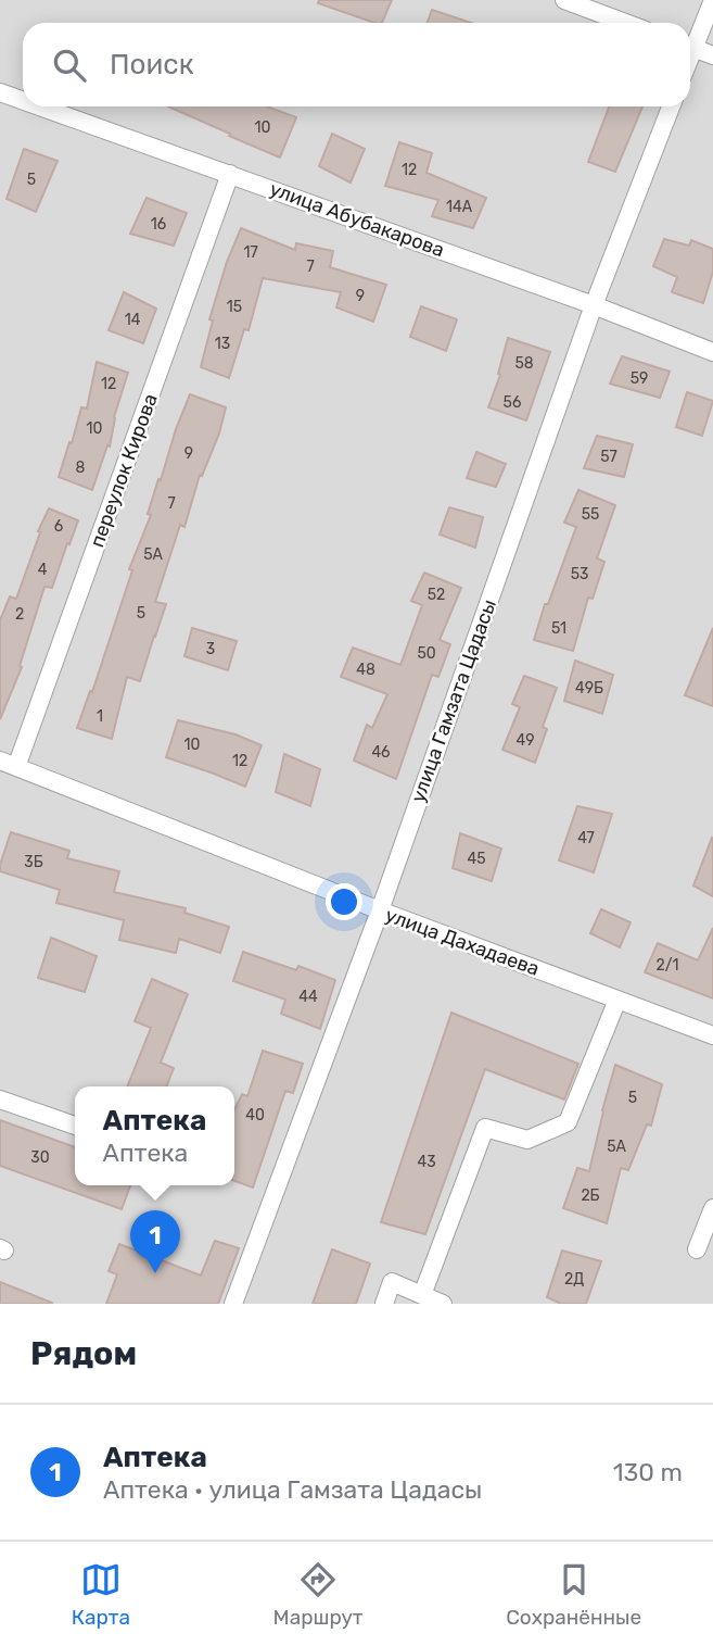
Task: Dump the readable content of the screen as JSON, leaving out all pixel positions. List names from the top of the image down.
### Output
{
  "streets": {
    "street": [
      "улица Абубакарова",
      "переулок Кирова",
      "улица Гамзата Цадасы",
      "улица Дахадаева"
    ]
  },
  "crossings": [
    ["улица Абубакарова", "переулок Кирова"],
    ["улица Абубакарова", "улица Гамзата Цадасы"],
    ["переулок Кирова", "улица Дахадаева"],
    ["улица Гамзата Цадасы", "улица Дахадаева"]
  ],
  "house_numbers": [
    "10",
    "12",
    "5",
    "14А",
    "16",
    "17",
    "7",
    "9",
    "15",
    "14",
    "13",
    "58",
    "59",
    "12",
    "56",
    "10",
    "9",
    "57",
    "8",
    "7",
    "55",
    "6",
    "5А",
    "4",
    "53",
    "52",
    "5",
    "2",
    "51",
    "3",
    "50",
    "48",
    "49Б",
    "1",
    "49",
    "10",
    "46",
    "12",
    "47",
    "45",
    "3Б",
    "2/1",
    "44",
    "5",
    "40",
    "5А",
    "30",
    "43",
    "2Б",
    "2Д"
  ],
  "page": {
    "search": "Поиск",
    "popup": ["Аптека", "Аптека"],
    "pins": "1",
    "heading": "Рядом",
    "list": [
      {
        "mark": "1",
        "name": "Аптека",
        "note": "Аптека · улица Гамзата Цадасы",
        "value": "130 m"
      }
    ],
    "nav": ["Карта", "Маршрут", "Сохранённые"]
  }
}
